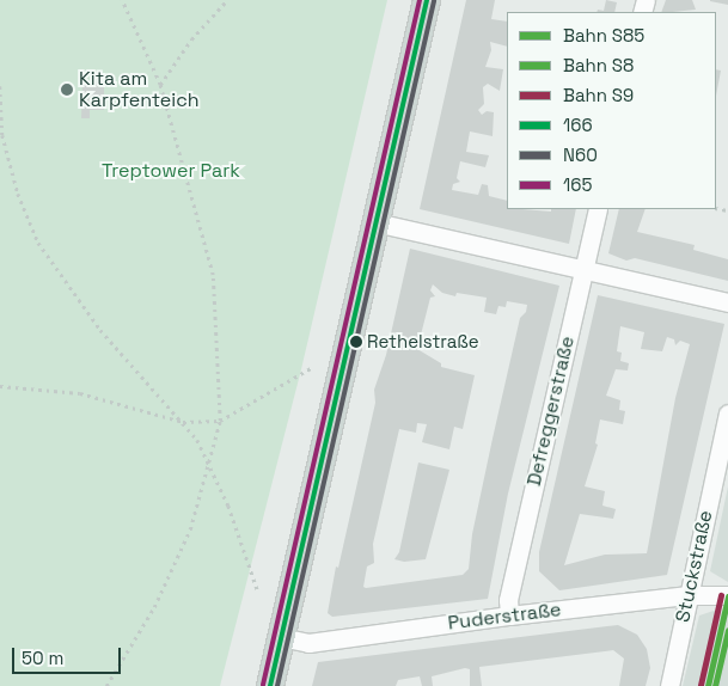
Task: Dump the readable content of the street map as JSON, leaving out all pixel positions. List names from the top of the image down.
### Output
{
  "streets": {
    "street": ["Defreggerstraße", "Stuckstraße", "Puderstraße"]
  },
  "crossings": [
    ["Defreggerstraße", "Puderstraße"],
    ["Stuckstraße", "Puderstraße"]
  ],
  "parks": ["Treptower Park"],
  "places": ["Kita am Karpfenteich", "Rethelstraße"],
  "lines": [
    "transit line 166",
    "transit line 165",
    "transit line N60",
    "rail line S9",
    "rail line S85",
    "rail line S8"
  ],
  "legend": [
    "Bahn S85",
    "Bahn S8",
    "Bahn S9",
    "166",
    "N60",
    "165"
  ],
  "scale_bar": "50 m"
}
